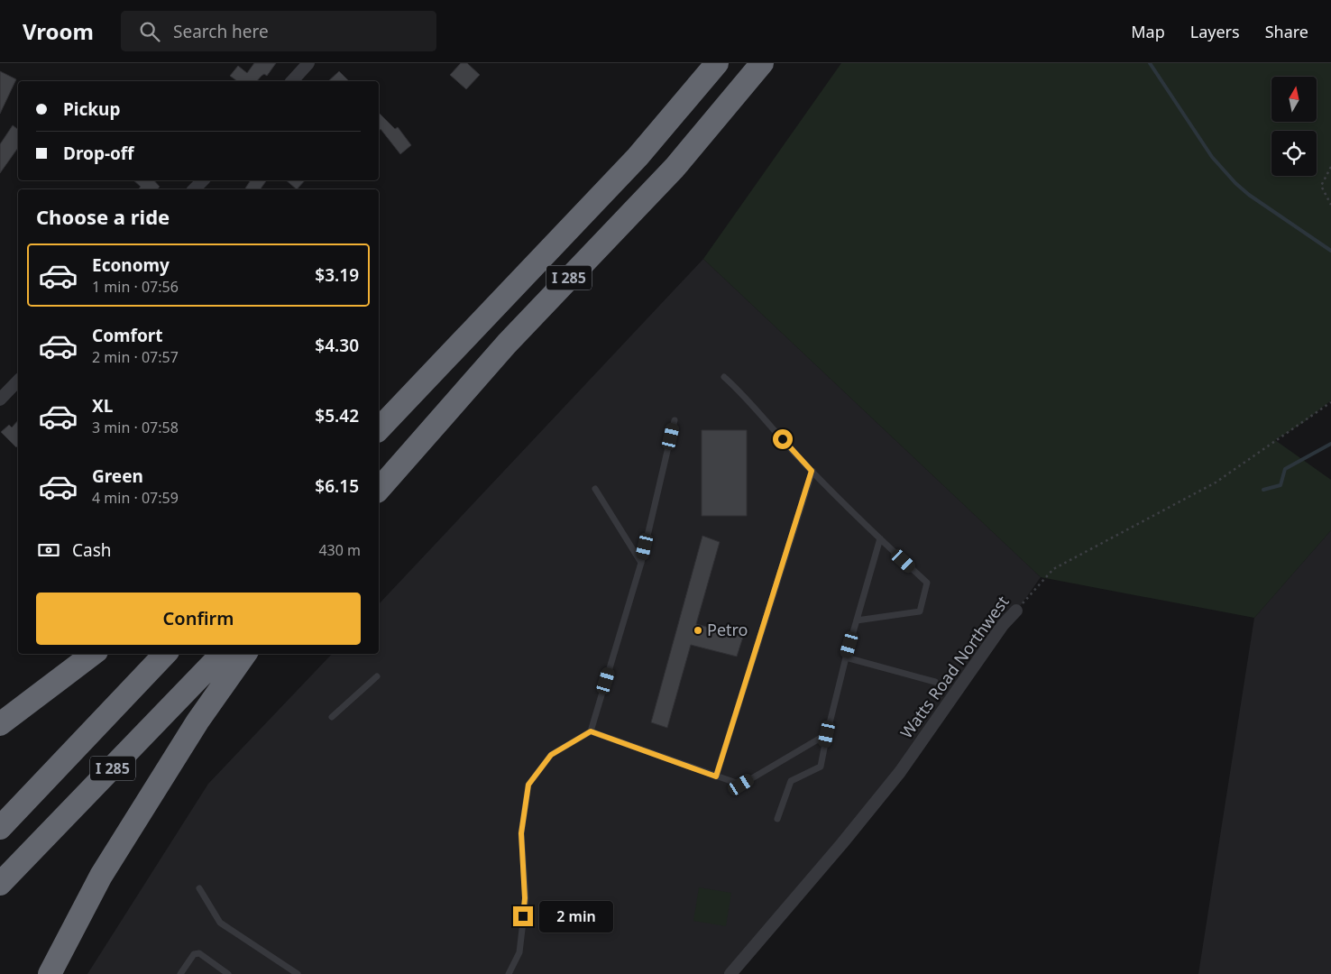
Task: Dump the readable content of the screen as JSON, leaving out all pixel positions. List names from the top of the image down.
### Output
{
  "streets": {
    "highway": ["I 285"],
    "street": ["Watts Road Northwest"]
  },
  "places": ["Petro"],
  "north": "top",
  "page": {
    "header": "Vroom",
    "search": "Search here",
    "nav": ["Map", "Layers", "Share"],
    "banner": ["Pickup", "Drop-off"],
    "heading": "Choose a ride",
    "list": [
      {
        "name": "Economy",
        "note": "1 min · 07:56",
        "value": "$3.19"
      },
      {
        "name": "Comfort",
        "note": "2 min · 07:57",
        "value": "$4.30"
      },
      {
        "name": "XL",
        "note": "3 min · 07:58",
        "value": "$5.42"
      },
      {
        "name": "Green",
        "note": "4 min · 07:59",
        "value": "$6.15"
      }
    ],
    "pay": ["Cash", "430 m"],
    "buttons": "Confirm",
    "bubble": "2 min"
  }
}
